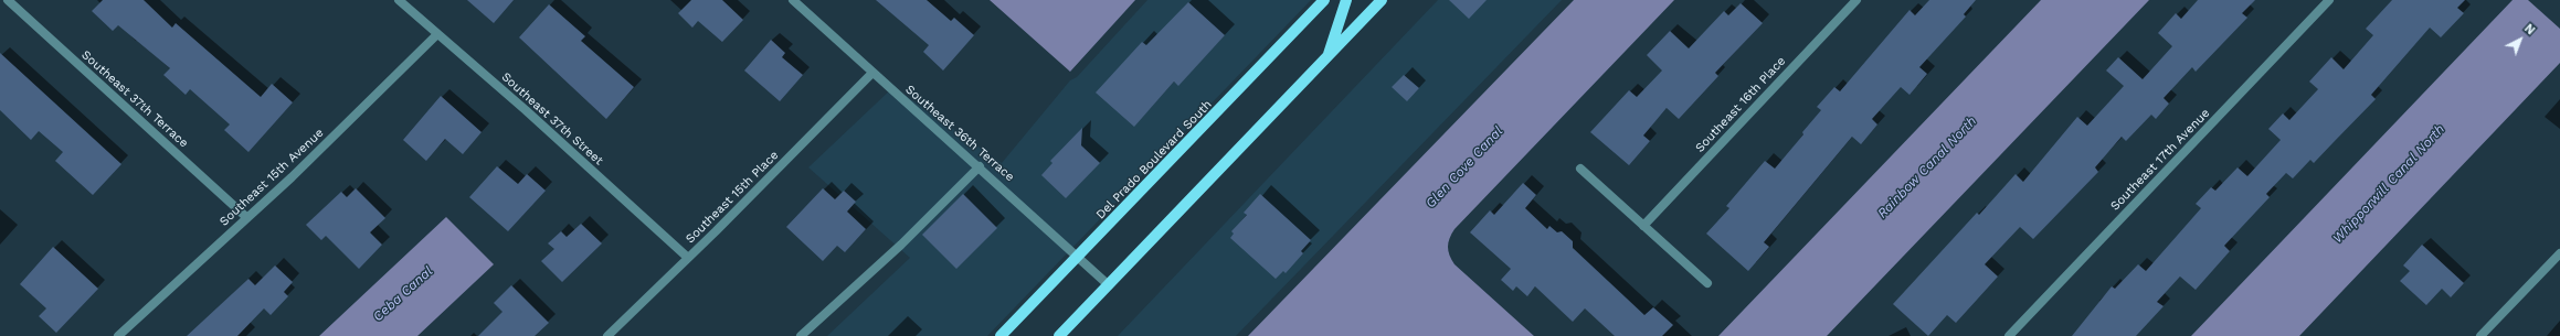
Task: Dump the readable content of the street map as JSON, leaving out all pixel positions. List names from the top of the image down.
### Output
{
  "streets": {
    "main road": ["Del Prado Boulevard South"],
    "street": [
      "Southeast 37th Terrace",
      "Southeast 16th Place",
      "Southeast 37th Street",
      "Southeast 36th Terrace",
      "Southeast 17th Avenue",
      "Southeast 15th Avenue",
      "Southeast 15th Place"
    ]
  },
  "crossings": [
    ["Southeast 37th Terrace", "Southeast 15th Avenue"],
    ["Southeast 37th Street", "Southeast 15th Avenue"],
    ["Southeast 37th Street", "Southeast 15th Place"],
    ["Southeast 36th Terrace", "Del Prado Boulevard South"],
    ["Southeast 36th Terrace", "Southeast 15th Place"]
  ],
  "water": [
    "Glen Cove Canal",
    "Rainbow Canal North",
    "Whipporwill Canal North",
    "Ceba Canal"
  ],
  "north": "top right"
}
